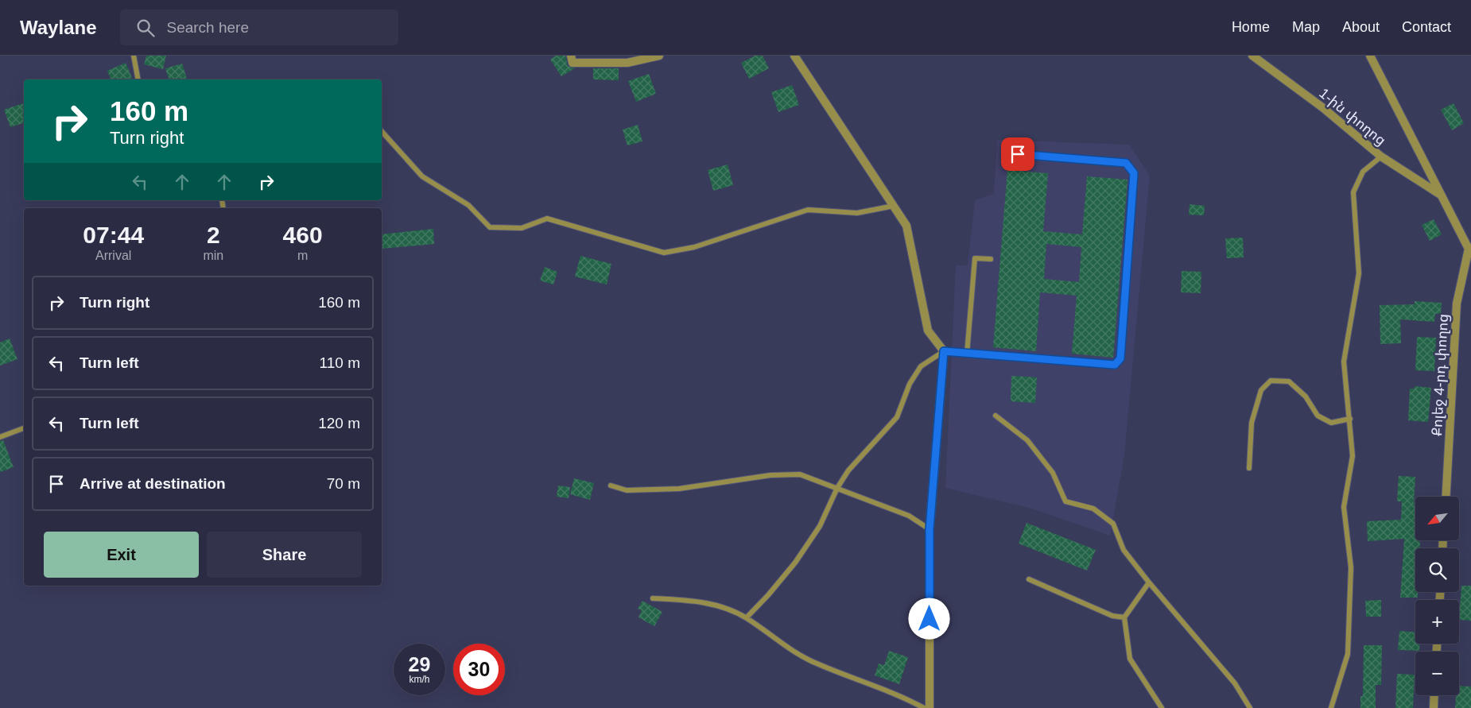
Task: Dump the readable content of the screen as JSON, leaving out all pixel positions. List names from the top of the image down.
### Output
{
  "streets": {
    "street": ["1-ին փողոց", "Քոլեջ 4-րդ փողոց"]
  },
  "north": "bottom left",
  "page": {
    "header": "Waylane",
    "search": "Search here",
    "nav": [
      "Home",
      "Map",
      "About",
      "Contact"
    ],
    "turn": ["160 m", "Turn right"],
    "eta": [
      "07:44",
      "Arrival",
      "2",
      "min",
      "460",
      "m"
    ],
    "list": [
      {
        "name": "Turn right",
        "value": "160 m"
      },
      {
        "name": "Turn left",
        "value": "110 m"
      },
      {
        "name": "Turn left",
        "value": "120 m"
      },
      {
        "name": "Arrive at destination",
        "value": "70 m"
      }
    ],
    "map_buttons": ["+", "−"],
    "buttons": ["Exit", "Share"],
    "speed": "29 km/h",
    "limit": "30"
  }
}
